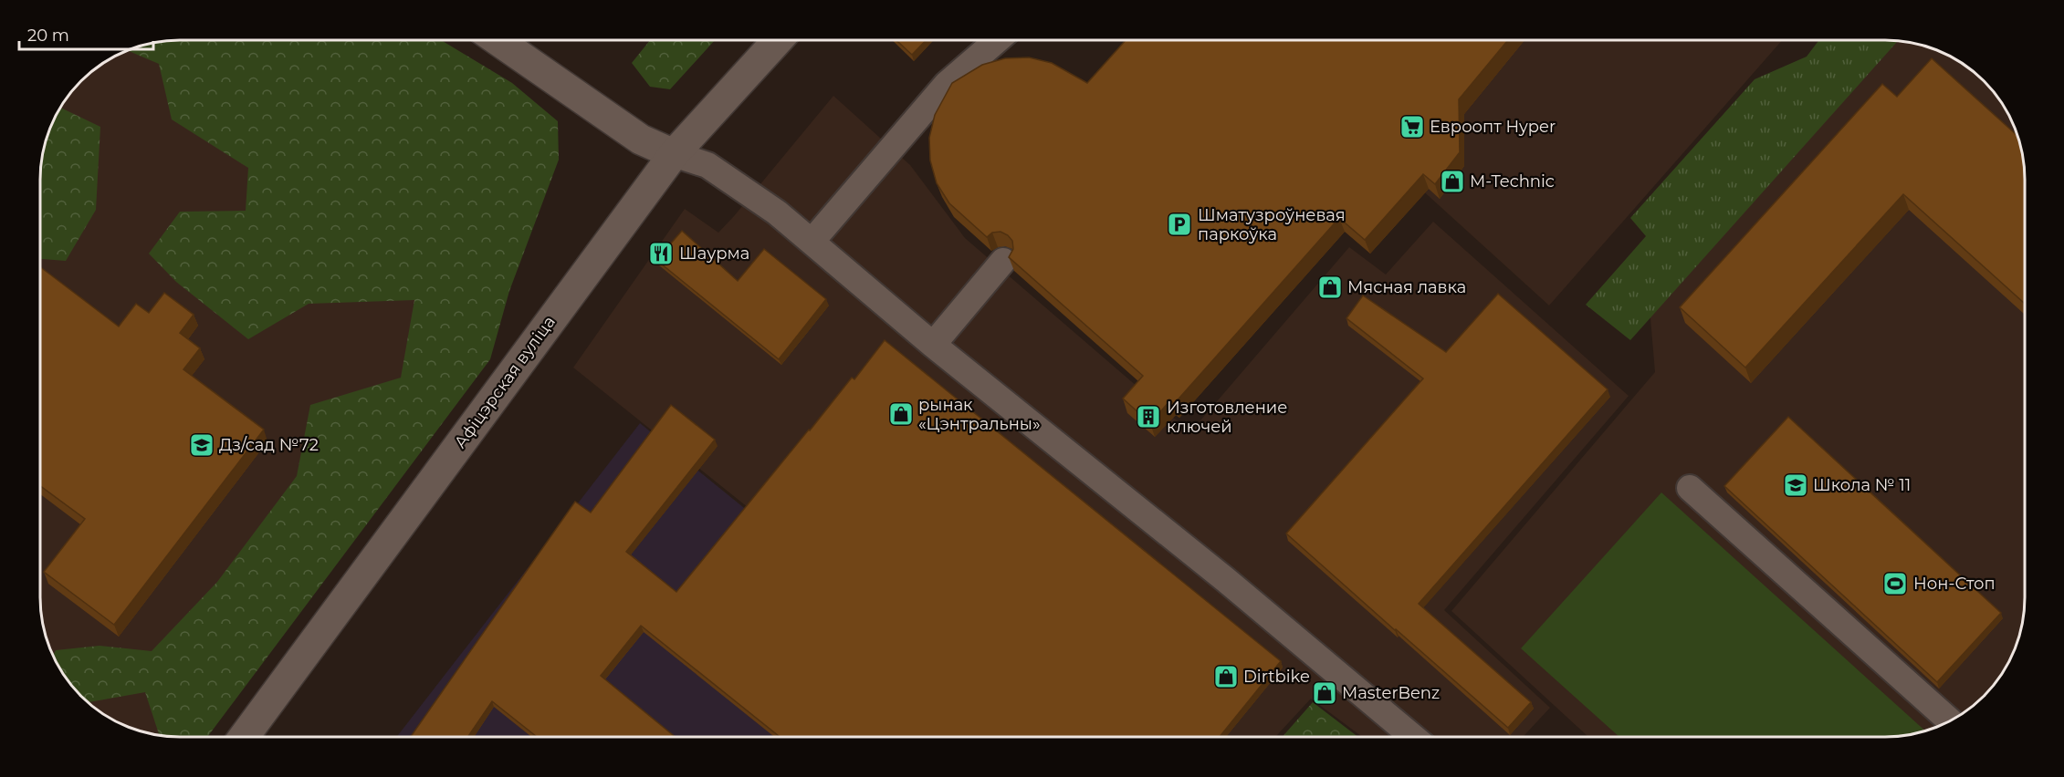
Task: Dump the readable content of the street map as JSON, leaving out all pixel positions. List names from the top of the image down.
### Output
{
  "streets": {
    "street": ["Афіцэрская вуліца"]
  },
  "places": {
    "supermarket": ["Евроопт Hyper"],
    "shop": [
      "M-Technic",
      "Мясная лавка",
      "рынак «Цэнтральны»",
      "Dirtbike",
      "MasterBenz"
    ],
    "parking": ["Шматузроўневая паркоўка"],
    "restaurant": ["Шаурма"],
    "building": ["Изготовление ключей"],
    "school or university": ["Дз/сад №72", "Школа № 11"],
    "sports": ["Нон-Стоп"]
  },
  "scale_bar": "20 m"
}
